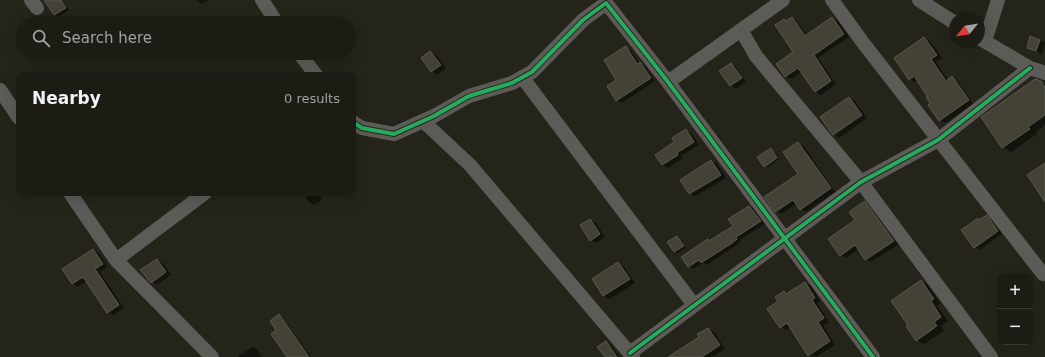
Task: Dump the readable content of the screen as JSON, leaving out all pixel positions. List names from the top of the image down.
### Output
{
  "north": "bottom left",
  "page": {
    "search": "Search here",
    "heading": ["Nearby", "0 results"],
    "map_buttons": ["+", "−"]
  }
}
